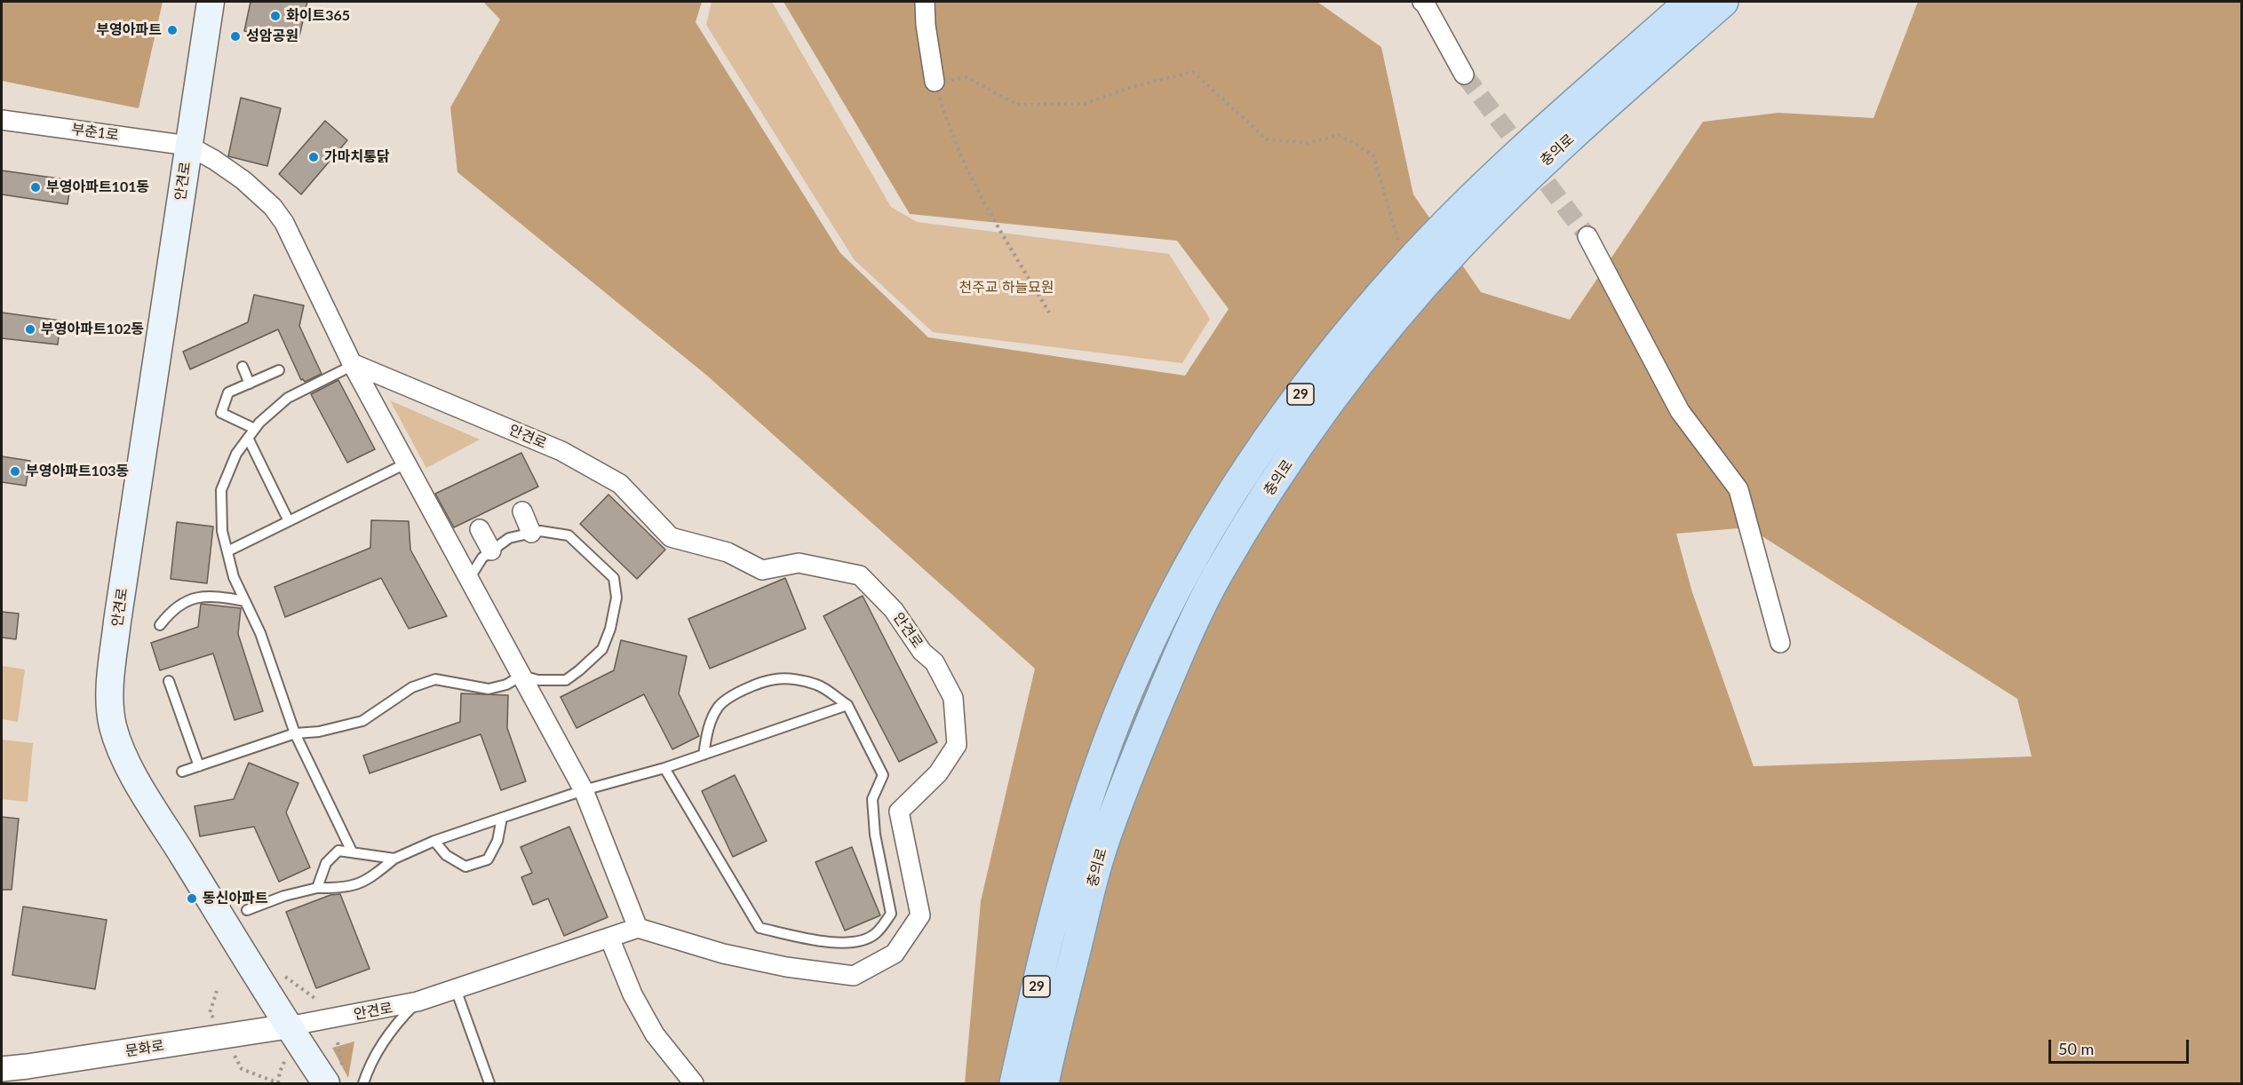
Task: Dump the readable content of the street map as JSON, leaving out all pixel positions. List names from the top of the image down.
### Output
{
  "streets": {
    "highway": ["충의로", "29"],
    "main road": ["안견로"],
    "street": ["부춘1로", "문화로"]
  },
  "crossings": [
    ["부춘1로", "안견로"],
    ["안견로", "문화로"]
  ],
  "parks": ["천주교 하늘묘원"],
  "places": [
    "화이트365",
    "부영아파트",
    "성암공원",
    "가마치통닭",
    "부영아파트101동",
    "부영아파트102동",
    "부영아파트103동",
    "동신아파트"
  ],
  "scale_bar": "50 m"
}
